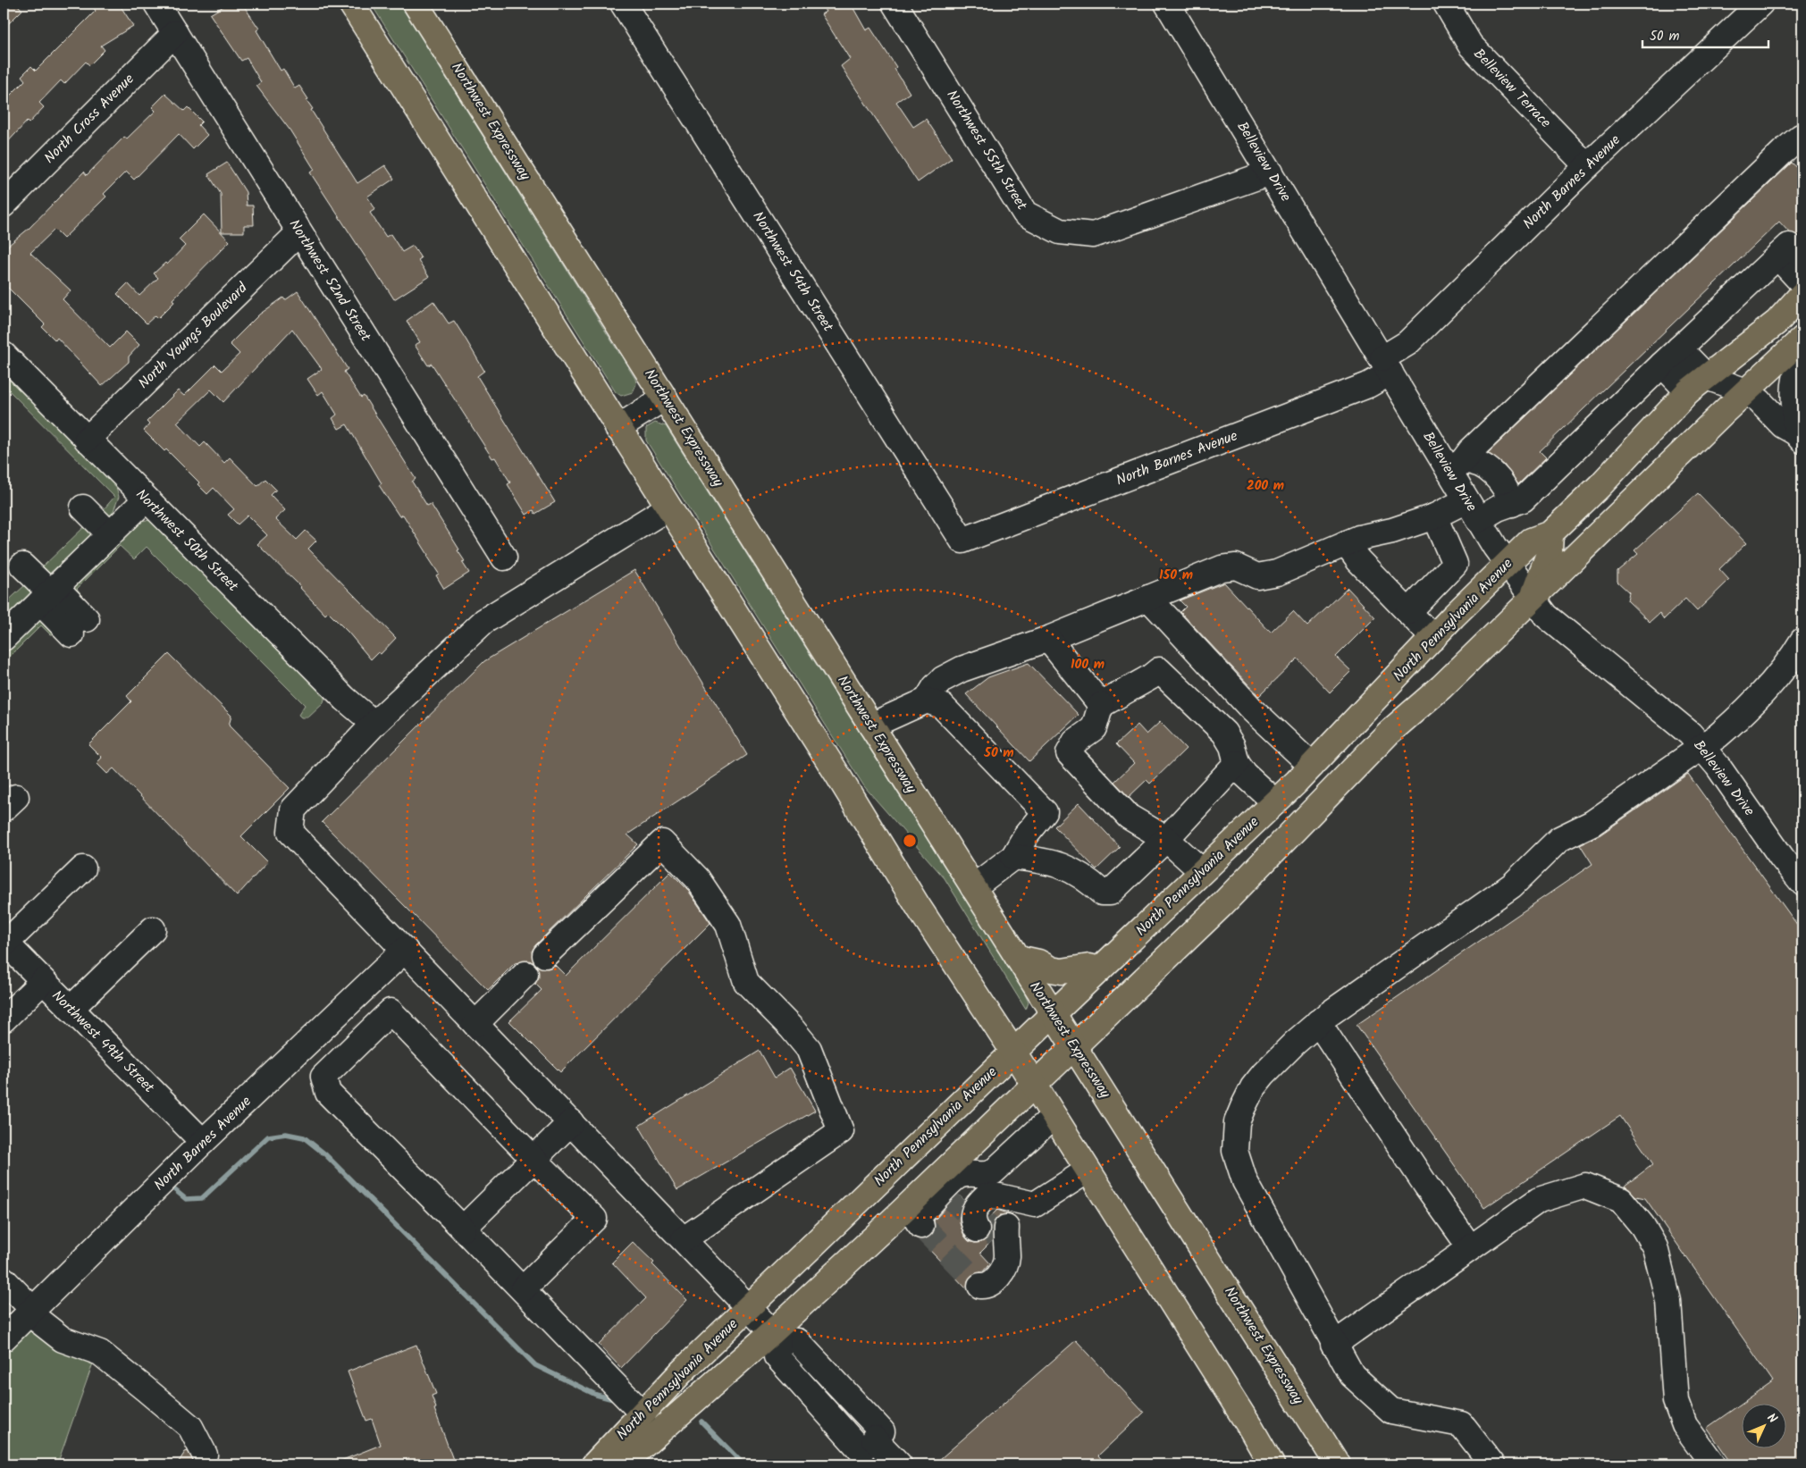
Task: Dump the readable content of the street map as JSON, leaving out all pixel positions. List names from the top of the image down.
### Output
{
  "streets": {
    "main road": ["Northwest Expressway", "North Pennsylvania Avenue"],
    "street": [
      "Belleview Terrace",
      "North Cross Avenue",
      "Northwest 55th Street",
      "Belleview Drive",
      "North Barnes Avenue",
      "Northwest 54th Street",
      "Northwest 52nd Street",
      "North Youngs Boulevard",
      "Northwest 50th Street",
      "Northwest 49th Street"
    ]
  },
  "crossings": [
    ["Belleview Terrace", "North Barnes Avenue"],
    ["North Cross Avenue", "Northwest 52nd Street"],
    ["Northwest Expressway", "North Pennsylvania Avenue"],
    ["Northwest 55th Street", "Belleview Drive"],
    ["Belleview Drive", "North Barnes Avenue"],
    ["Belleview Drive", "North Pennsylvania Avenue"],
    ["North Barnes Avenue", "Northwest 54th Street"],
    ["North Barnes Avenue", "Northwest 49th Street"],
    ["Northwest 52nd Street", "North Youngs Boulevard"],
    ["North Youngs Boulevard", "Northwest 50th Street"]
  ],
  "scale_bar": "50 m",
  "north": "top right",
  "rings": [
    "200 m",
    "150 m",
    "100 m",
    "50 m"
  ]
}
